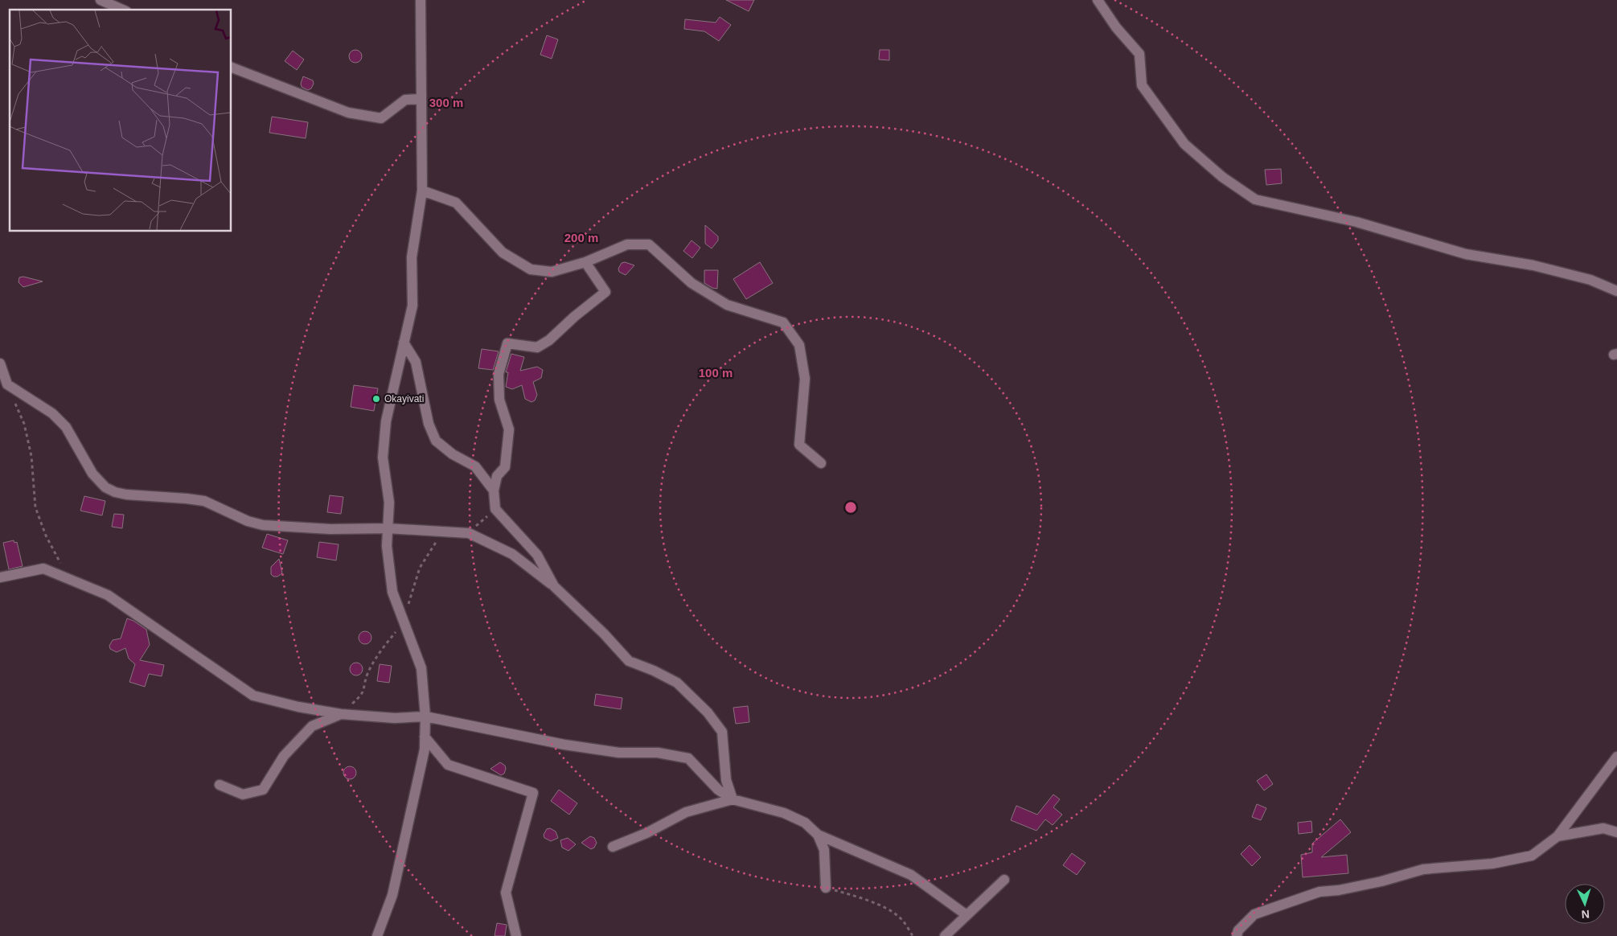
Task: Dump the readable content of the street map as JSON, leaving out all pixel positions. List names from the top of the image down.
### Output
{
  "places": ["Okayivati"],
  "north": "bottom",
  "rings": ["300 m", "200 m", "100 m"]
}
